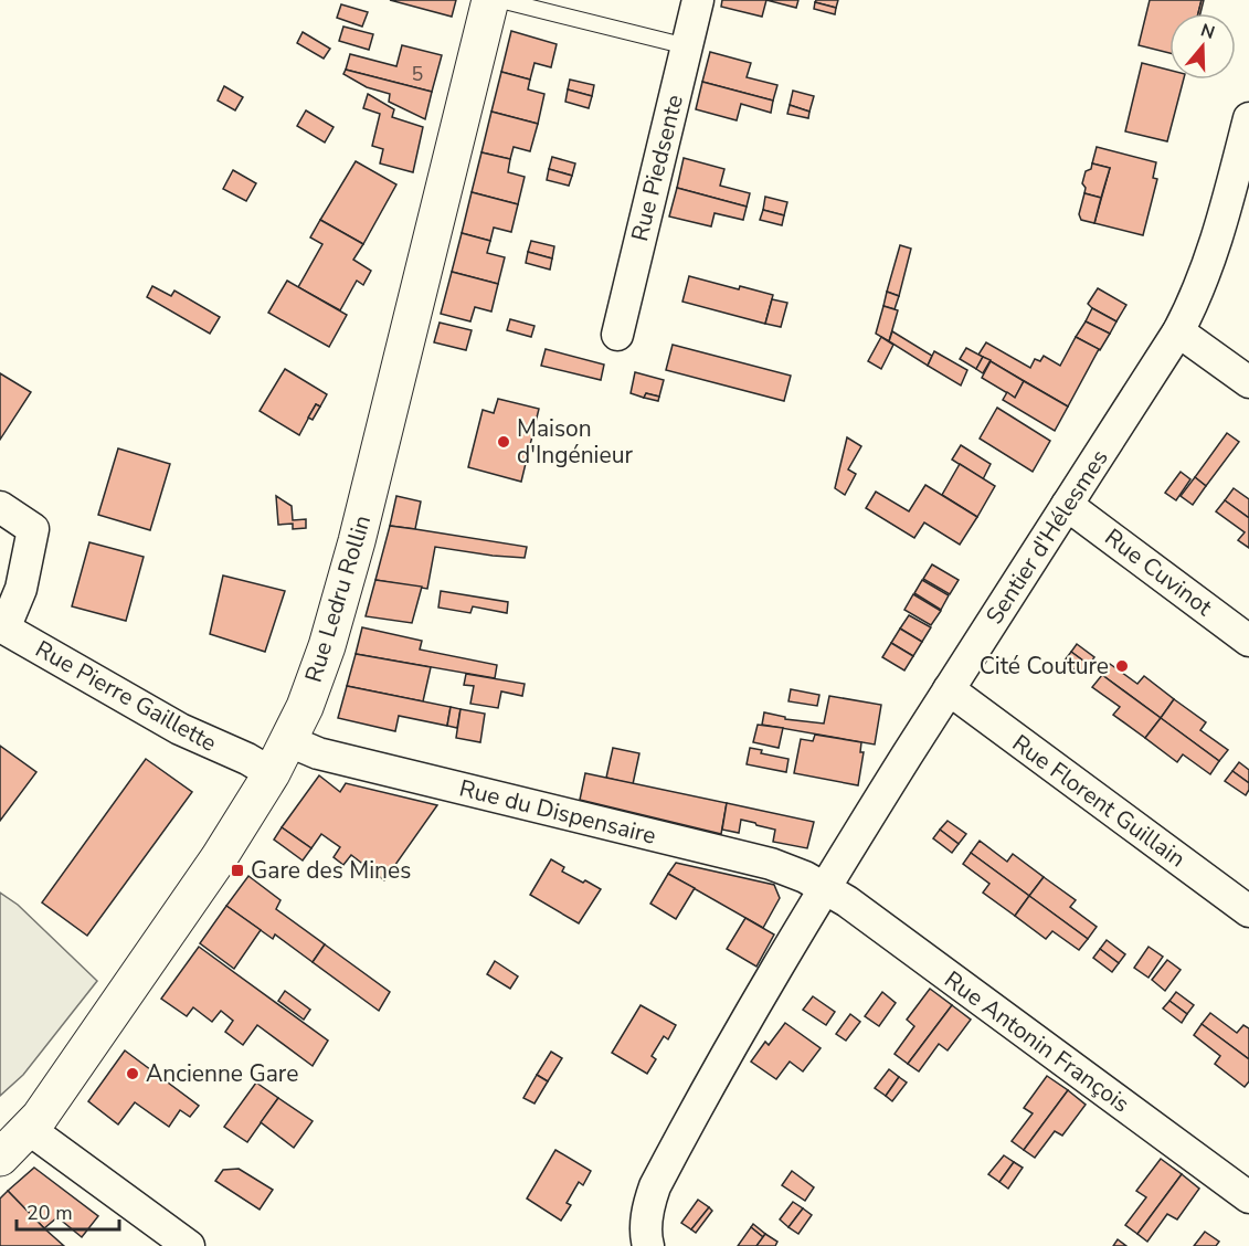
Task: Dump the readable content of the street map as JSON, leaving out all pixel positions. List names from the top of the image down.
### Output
{
  "streets": {
    "street": [
      "Rue Piedsente",
      "Sentier d'Hélesmes",
      "Rue Cuvinot",
      "Rue Ledru Rollin",
      "Rue Pierre Gaillette",
      "Rue Florent Guillain",
      "Rue du Dispensaire",
      "Rue Antonin François"
    ]
  },
  "crossings": [
    ["Sentier d'Hélesmes", "Rue Cuvinot"],
    ["Sentier d'Hélesmes", "Rue Florent Guillain"],
    ["Sentier d'Hélesmes", "Rue du Dispensaire"],
    ["Sentier d'Hélesmes", "Rue Antonin François"],
    ["Rue Ledru Rollin", "Rue Pierre Gaillette"],
    ["Rue Ledru Rollin", "Rue du Dispensaire"],
    ["Rue du Dispensaire", "Rue Antonin François"]
  ],
  "places": {
    "other": ["Maison d'Ingénieur", "Cité Couture", "Ancienne Gare"],
    "transit": ["Gare des Mines"]
  },
  "house_numbers": ["5"],
  "scale_bar": "20 m",
  "north": "top"
}
